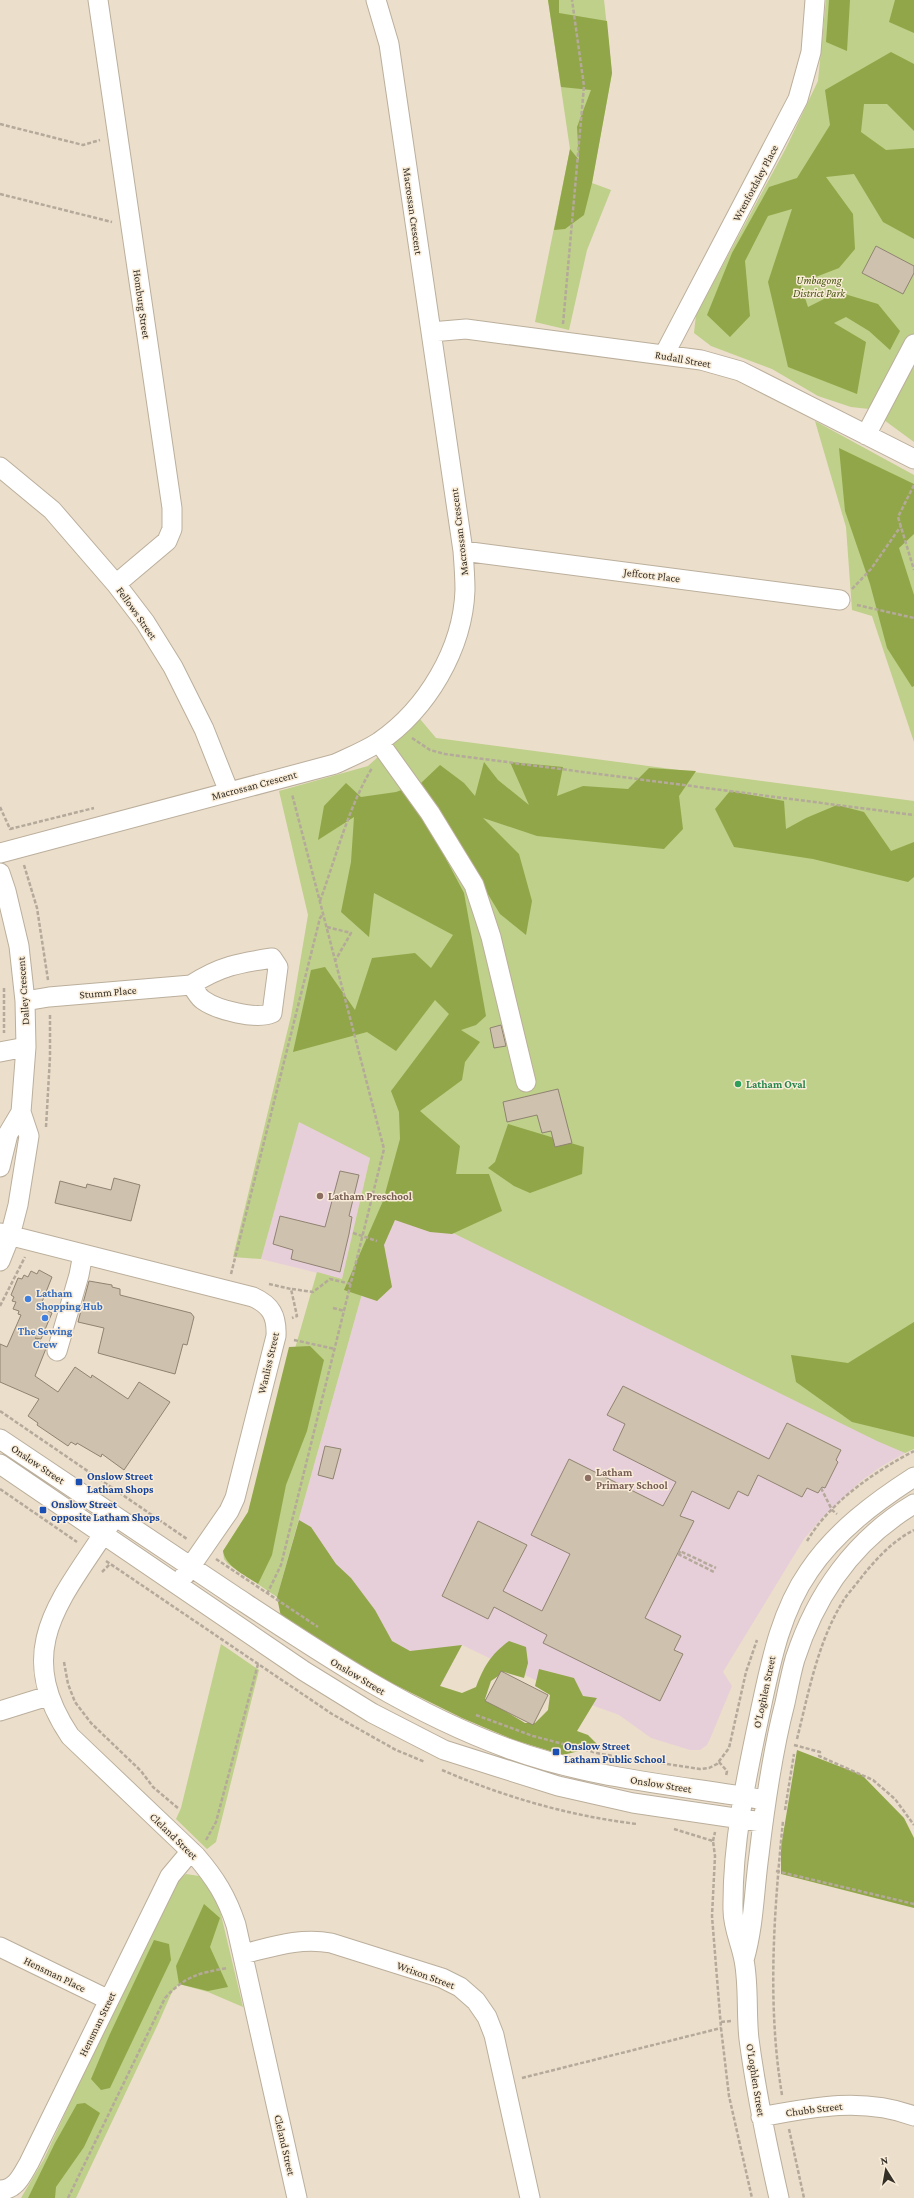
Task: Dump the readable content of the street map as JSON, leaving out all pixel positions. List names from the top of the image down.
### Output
{
  "streets": {
    "street": [
      "Wrenfordsley Place",
      "Macrossan Crescent",
      "Homburg Street",
      "Rudall Street",
      "Jeffcott Place",
      "Fellows Street",
      "Dalley Crescent",
      "Stumm Place",
      "Wanliss Street",
      "Onslow Street",
      "O'Loghlen Street",
      "Cleland Street",
      "Hensman Place",
      "Wrixon Street",
      "Hensman Street",
      "Chubb Street"
    ]
  },
  "crossings": [
    ["Wrenfordsley Place", "Rudall Street"],
    ["Macrossan Crescent", "Rudall Street"],
    ["Macrossan Crescent", "Jeffcott Place"],
    ["Macrossan Crescent", "Fellows Street"],
    ["Homburg Street", "Fellows Street"],
    ["Dalley Crescent", "Stumm Place"],
    ["Dalley Crescent", "Wanliss Street"],
    ["Wanliss Street", "Onslow Street"],
    ["Onslow Street", "O'Loghlen Street"],
    ["Onslow Street", "Cleland Street"],
    ["O'Loghlen Street", "Chubb Street"],
    ["Cleland Street", "Wrixon Street"],
    ["Cleland Street", "Hensman Street"],
    ["Hensman Place", "Hensman Street"]
  ],
  "parks": ["Umbagong District Park"],
  "places": {
    "other": [
      "Latham Oval",
      "Latham Preschool",
      "Latham Shopping Hub",
      "The Sewing Crew",
      "Latham Primary School"
    ],
    "transit": ["Onslow Street Latham Shops", "Onslow Street opposite Latham Shops", "Onslow Street Latham Public School"]
  },
  "north": "top"
}
